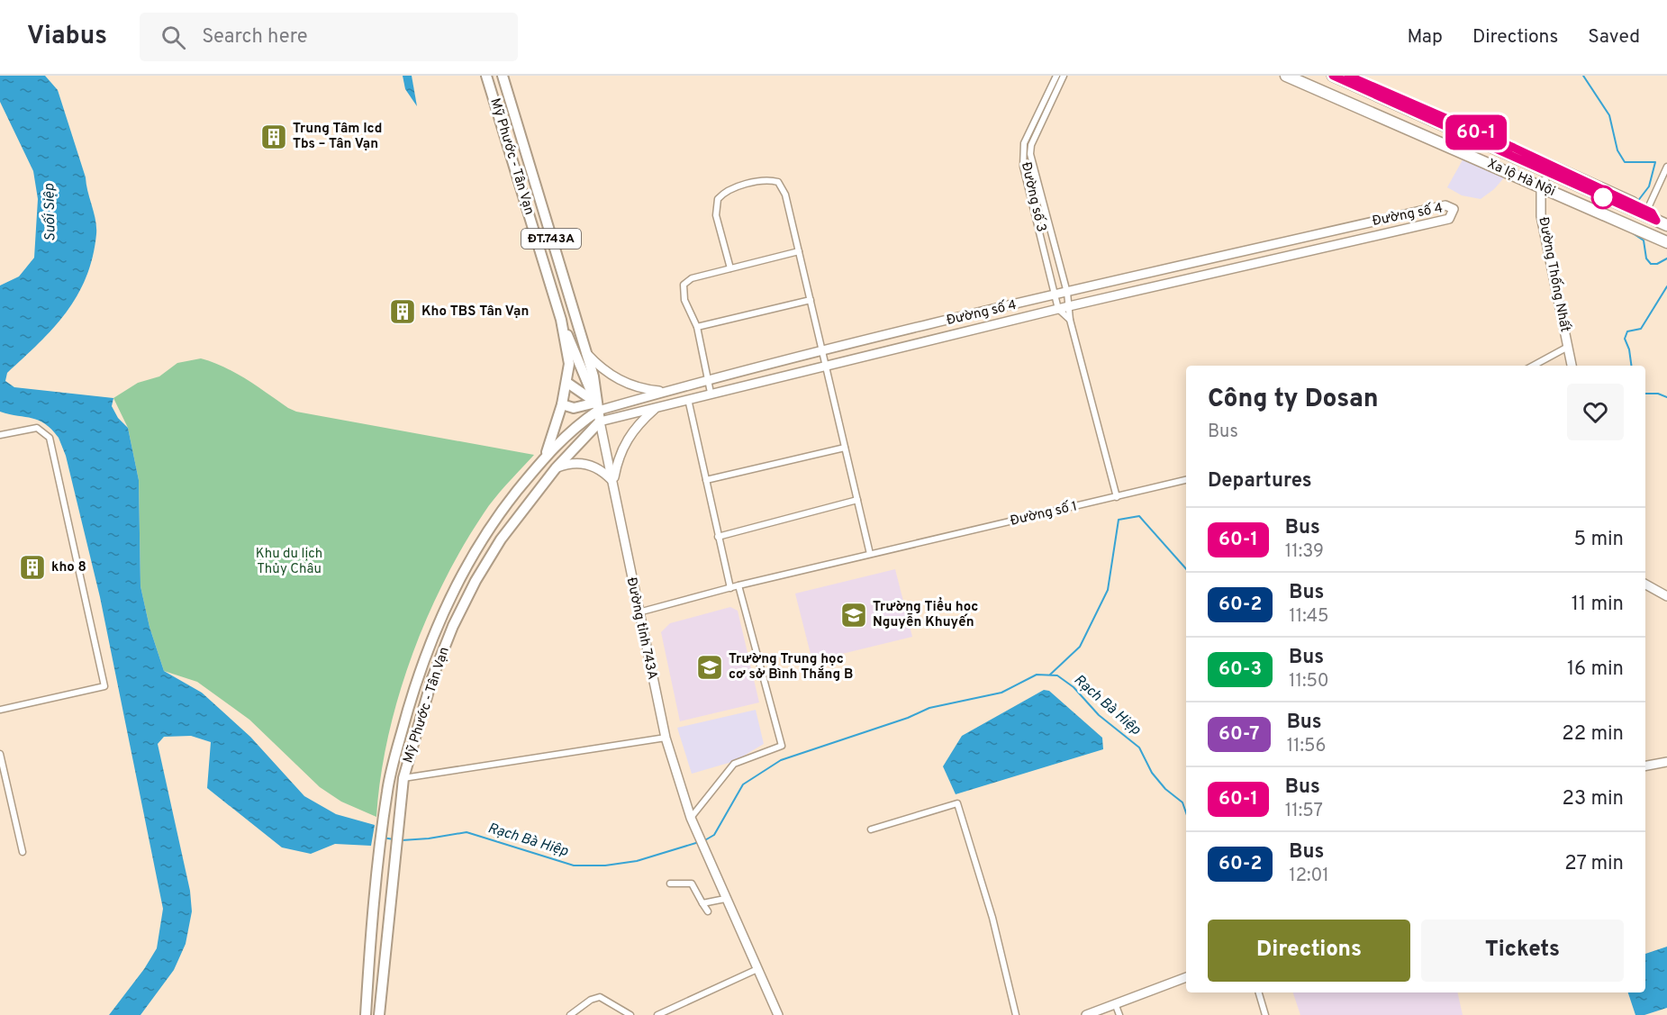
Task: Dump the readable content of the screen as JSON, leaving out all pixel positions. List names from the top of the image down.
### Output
{
  "streets": {
    "highway": ["Xa lộ Hà Nội"],
    "main road": ["Mỹ Phước - Tân Vạn", "ĐT.743A"],
    "street": [
      "Đường số 3",
      "Đường số 4",
      "Đường Thống Nhất",
      "Đường số 1",
      "Đường tỉnh 743A"
    ]
  },
  "crossings": [
    ["Mỹ Phước - Tân Vạn", "Đường số 4"],
    ["Mỹ Phước - Tân Vạn", "ĐT.743A"],
    ["Mỹ Phước - Tân Vạn", "Đường tỉnh 743A"],
    ["Xa lộ Hà Nội", "Đường Thống Nhất"],
    ["Đường số 3", "Đường số 4"],
    ["Đường số 3", "Đường số 1"],
    ["Đường số 4", "ĐT.743A"],
    ["Đường số 4", "Đường tỉnh 743A"],
    ["Đường số 1", "Đường tỉnh 743A"]
  ],
  "water": ["Suối Siệp", "Rạch Bà Hiệp"],
  "parks": ["Khu du lịch Thủy Châu"],
  "places": {
    "building": ["Trung Tâm Icd Tbs – Tân Vạn", "Kho TBS Tân Vạn", "kho 8"],
    "school or university": ["Trường Tiểu học Nguyễn Khuyến", "Trường Trung học cơ sở Bình Thắng B"]
  },
  "lines": ["bus line 60-1"],
  "page": {
    "header": "Viabus",
    "search": "Search here",
    "nav": ["Map", "Directions", "Saved"],
    "on_map": "60-1",
    "heading": [
      ["Công ty Dosan", "Bus"],
      "Departures"
    ],
    "list": [
      {
        "mark": "60-1",
        "name": "Bus",
        "note": "11:39",
        "value": "5 min"
      },
      {
        "mark": "60-2",
        "name": "Bus",
        "note": "11:45",
        "value": "11 min"
      },
      {
        "mark": "60-3",
        "name": "Bus",
        "note": "11:50",
        "value": "16 min"
      },
      {
        "mark": "60-7",
        "name": "Bus",
        "note": "11:56",
        "value": "22 min"
      },
      {
        "mark": "60-1",
        "name": "Bus",
        "note": "11:57",
        "value": "23 min"
      },
      {
        "mark": "60-2",
        "name": "Bus",
        "note": "12:01",
        "value": "27 min"
      }
    ],
    "buttons": ["Directions", "Tickets"]
  }
}
